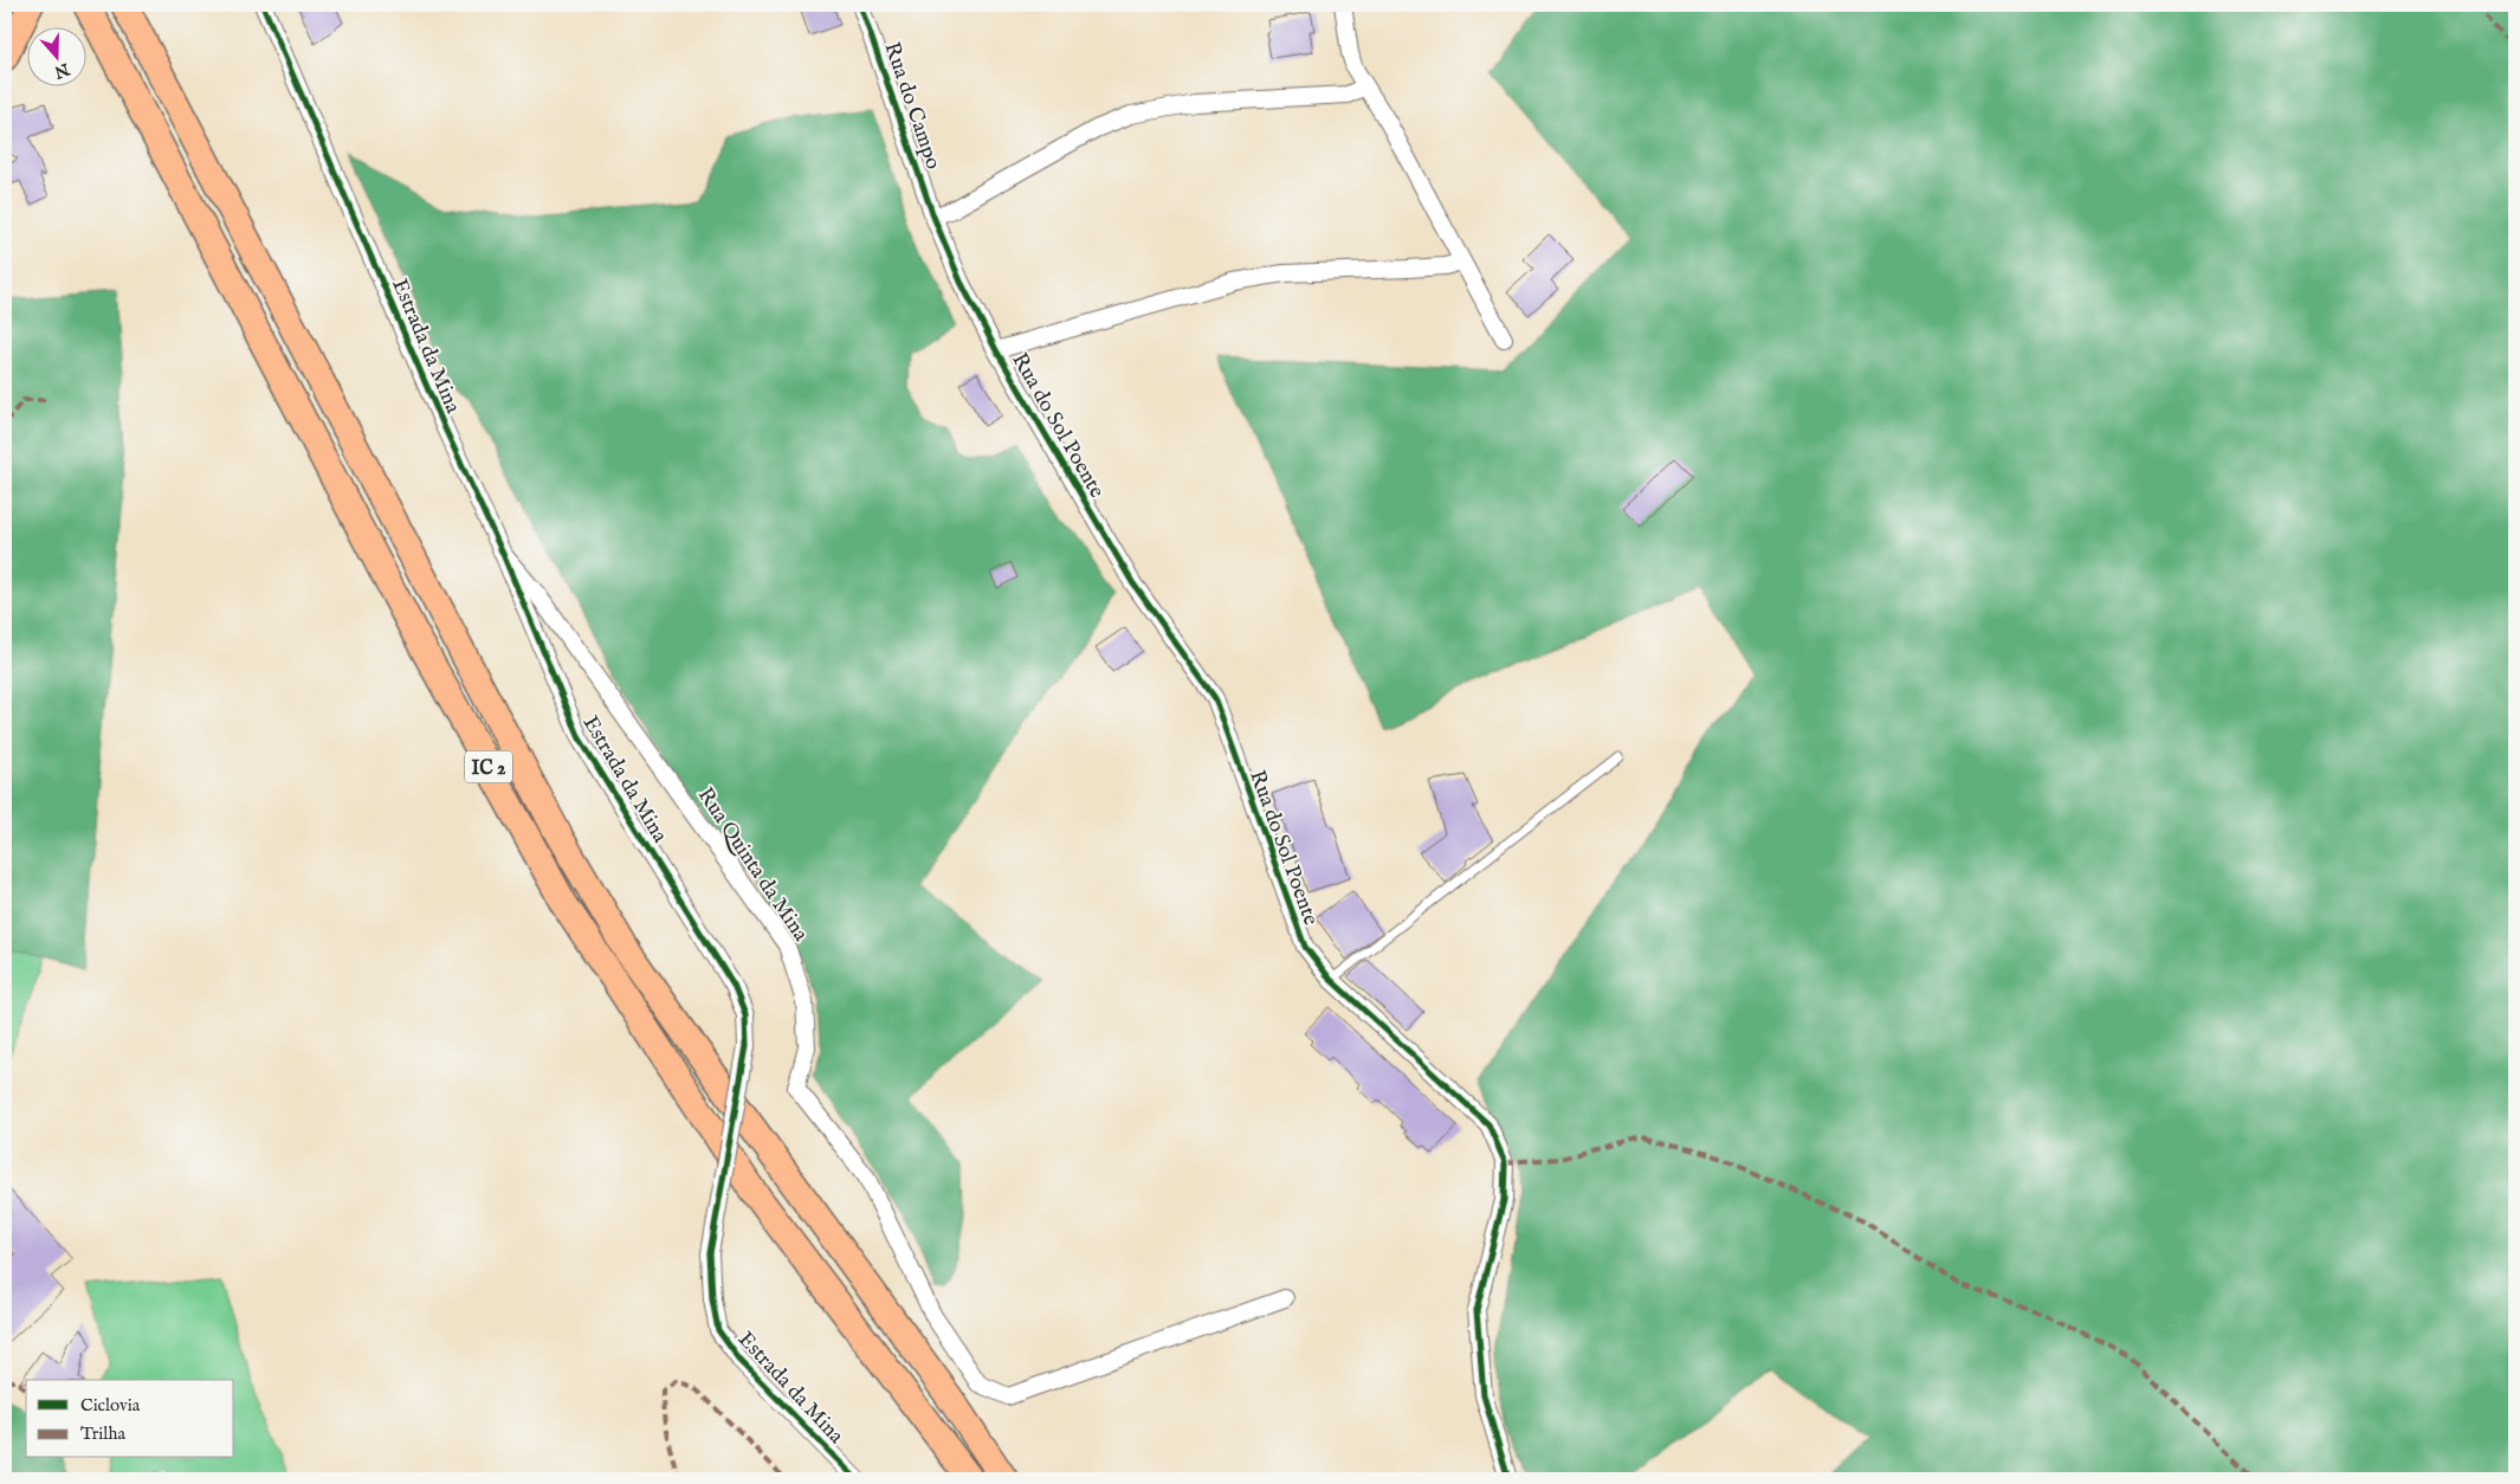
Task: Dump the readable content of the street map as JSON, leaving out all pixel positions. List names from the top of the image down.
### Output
{
  "streets": {
    "highway": ["IC 2"],
    "street": [
      "Rua do Campo",
      "Estrada da Mina",
      "Rua do Sol Poente",
      "Rua Quinta da Mina"
    ]
  },
  "crossings": [
    ["Rua do Campo", "Rua do Sol Poente"],
    ["Estrada da Mina", "Rua Quinta da Mina"]
  ],
  "legend": ["Ciclovia", "Trilha"],
  "north": "bottom"
}
